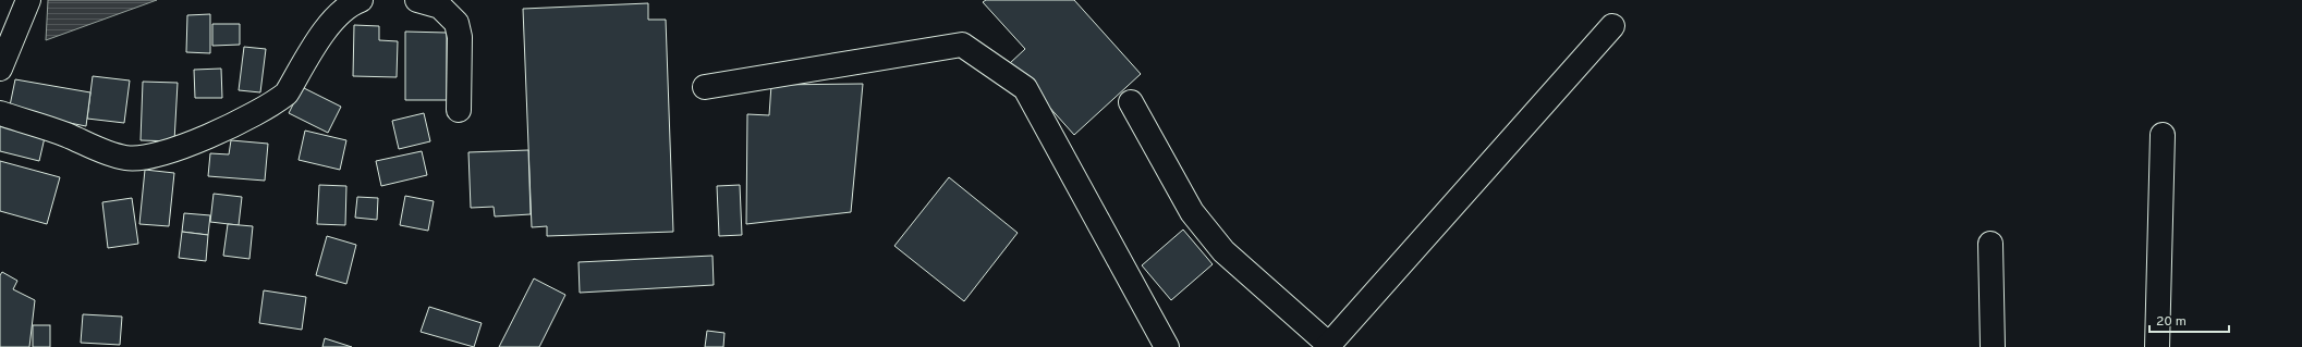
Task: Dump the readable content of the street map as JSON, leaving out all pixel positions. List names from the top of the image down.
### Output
{
  "scale_bar": "20 m"
}
